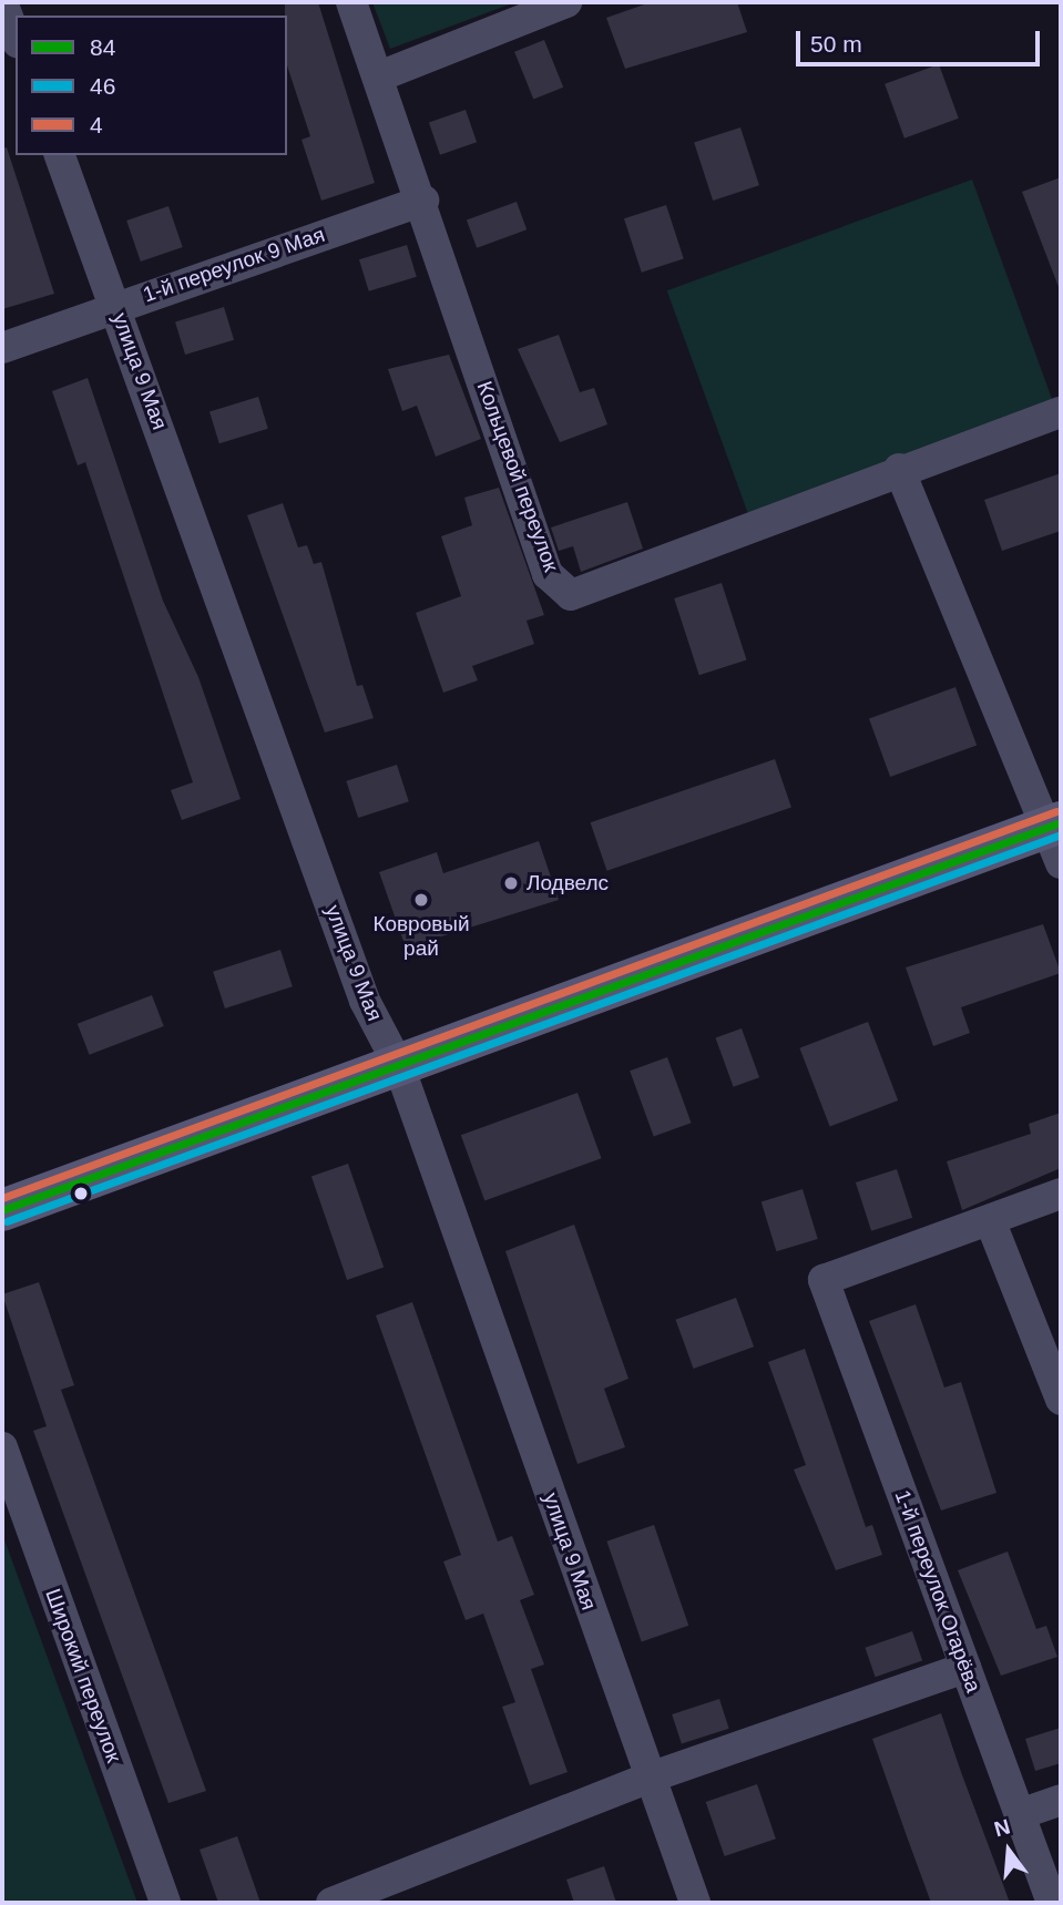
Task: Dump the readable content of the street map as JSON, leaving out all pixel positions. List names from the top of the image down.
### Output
{
  "streets": {
    "street": [
      "1-й переулок 9 Мая",
      "улица 9 Мая",
      "Кольцевой переулок",
      "1-й переулок Огарёва",
      "Широкий переулок"
    ]
  },
  "crossings": [
    ["1-й переулок 9 Мая", "улица 9 Мая"],
    ["1-й переулок 9 Мая", "Кольцевой переулок"]
  ],
  "places": ["Лодвелс", "Ковровый рай"],
  "lines": ["transit line 4", "transit line 84", "transit line 46"],
  "legend": ["84", "46", "4"],
  "scale_bar": "50 m",
  "north": "top"
}
